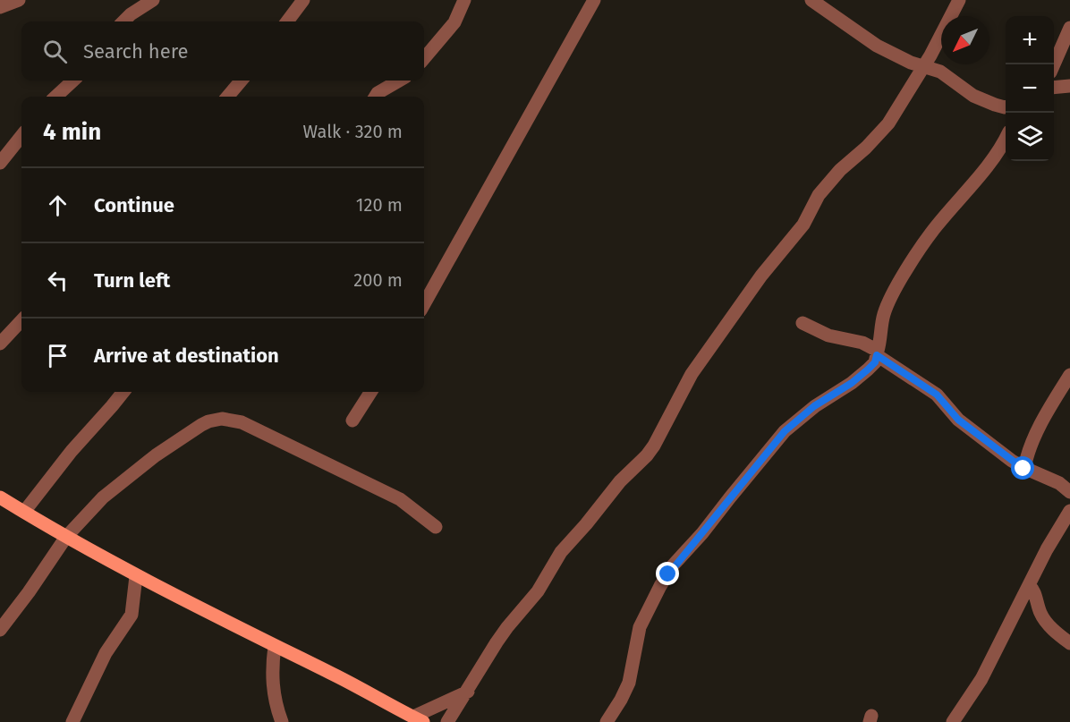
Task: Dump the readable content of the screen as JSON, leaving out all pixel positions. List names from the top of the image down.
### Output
{
  "north": "bottom left",
  "page": {
    "map_buttons": ["+", "−"],
    "search": "Search here",
    "heading": ["4 min", "Walk · 320 m"],
    "list": [
      ["Continue", "120 m"],
      ["Turn left", "200 m"],
      "Arrive at destination"
    ]
  }
}
